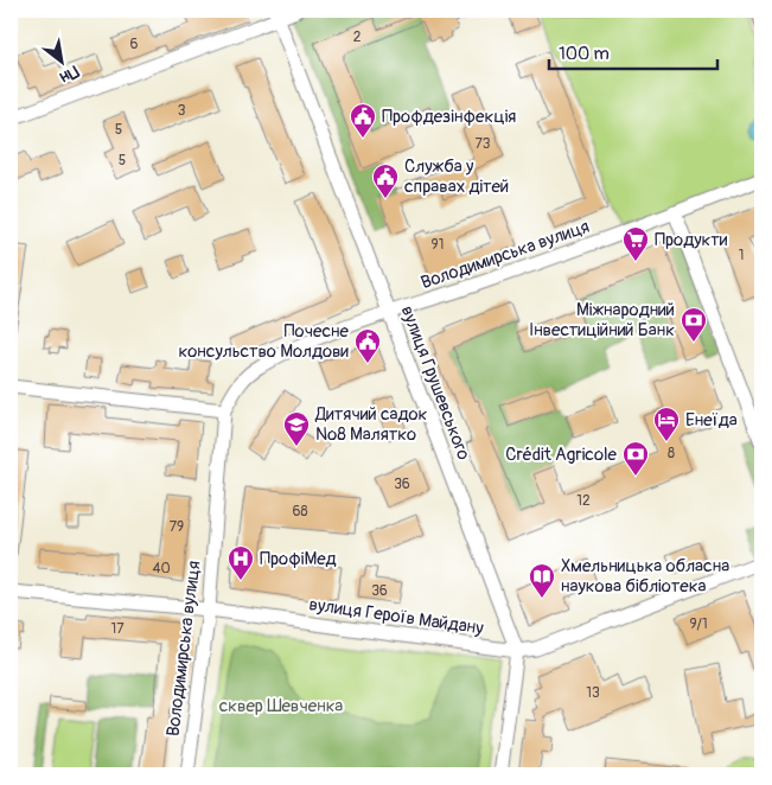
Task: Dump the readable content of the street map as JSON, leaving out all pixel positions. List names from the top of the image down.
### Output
{
  "streets": {
    "street": ["Володимирська вулиця", "вулиця Грушевського", "вулиця Героїв Майдану"]
  },
  "crossings": [
    ["Володимирська вулиця", "вулиця Грушевського"],
    ["Володимирська вулиця", "вулиця Героїв Майдану"],
    ["вулиця Грушевського", "вулиця Героїв Майдану"]
  ],
  "parks": ["сквер Шевченка"],
  "places": {
    "public building": ["Профдезінфекція", "Служба у справах дітей", "Почесне консульство Молдови"],
    "supermarket": ["Продукти"],
    "bank": ["Міжнародний Інвестиційний Банк", "Crédit Agricole"],
    "hotel": ["Енеїда"],
    "school or university": ["Дитячий садок №8 Малятко"],
    "hospital": ["ПрофіМед"],
    "library": ["Хмельницька обласна наукова бібліотека"]
  },
  "house_numbers": [
    "2",
    "6",
    "3",
    "5",
    "73",
    "5",
    "91",
    "1",
    "8",
    "36",
    "12",
    "68",
    "79",
    "40",
    "36",
    "9/1",
    "17",
    "13"
  ],
  "scale_bar": "100 m",
  "north": "bottom right"
}
